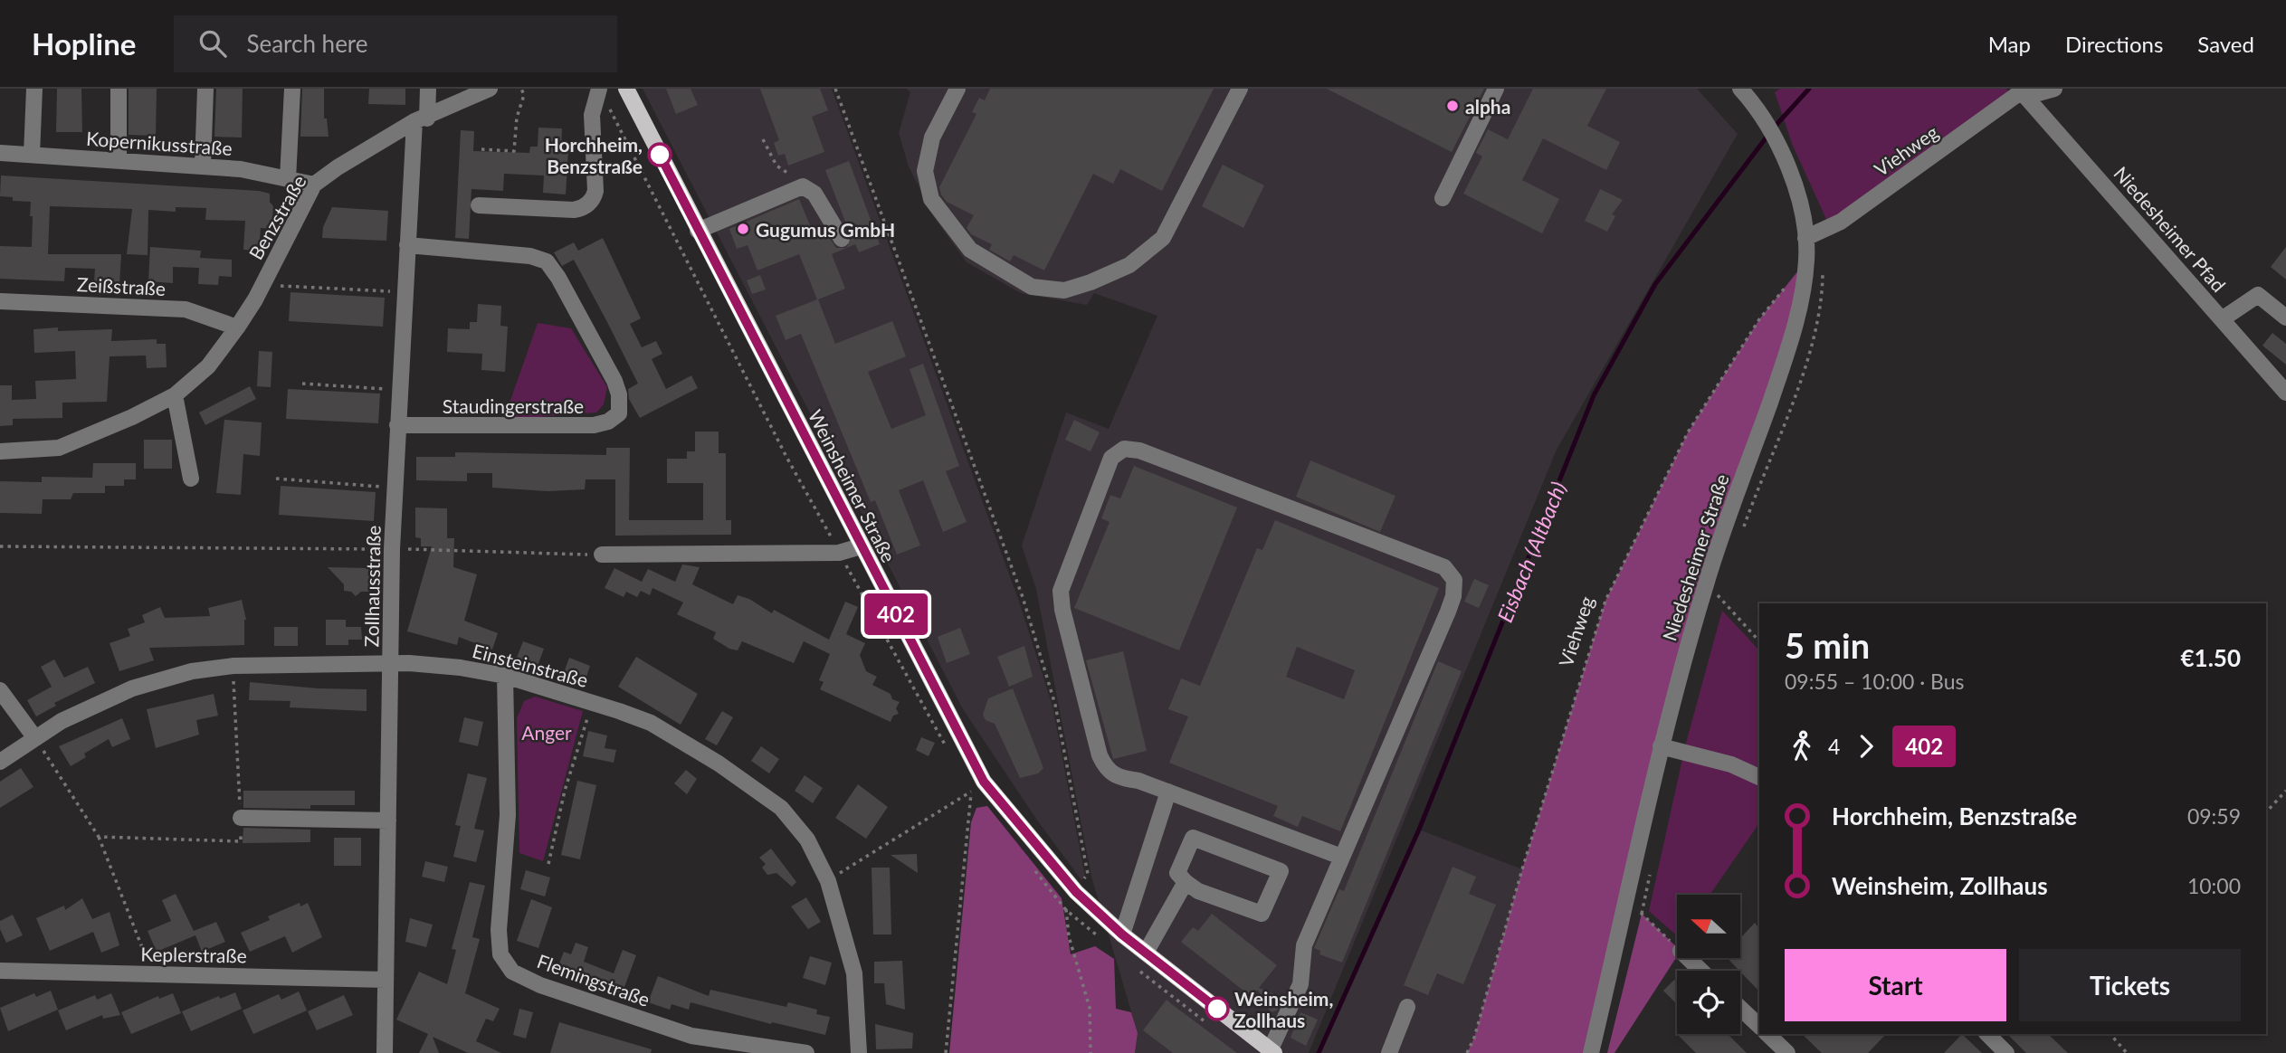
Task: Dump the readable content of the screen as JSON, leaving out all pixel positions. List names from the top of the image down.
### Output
{
  "streets": {
    "main road": ["Weinsheimer Straße"],
    "street": [
      "Kopernikusstraße",
      "Viehweg",
      "Benzstraße",
      "Niedesheimer Pfad",
      "Zeißstraße",
      "Staudingerstraße",
      "Niedesheimer Straße",
      "Zollhausstraße",
      "Einsteinstraße",
      "Keplerstraße",
      "Flemingstraße"
    ]
  },
  "crossings": [
    ["Kopernikusstraße", "Benzstraße"],
    ["Viehweg", "Niedesheimer Pfad"],
    ["Viehweg", "Niedesheimer Straße"],
    ["Benzstraße", "Zeißstraße"],
    ["Benzstraße", "Zollhausstraße"],
    ["Staudingerstraße", "Zollhausstraße"],
    ["Zollhausstraße", "Einsteinstraße"],
    ["Zollhausstraße", "Keplerstraße"],
    ["Einsteinstraße", "Flemingstraße"]
  ],
  "water": ["Eisbach (Altbach)"],
  "parks": ["Anger"],
  "places": [
    "alpha",
    "Horchheim, Benzstraße",
    "Gugumus GmbH",
    "Weinsheim, Zollhaus"
  ],
  "lines": ["bus line 402"],
  "north": "left",
  "page": {
    "header": "Hopline",
    "search": "Search here",
    "nav": ["Map", "Directions", "Saved"],
    "on_map": "402",
    "heading": ["5 min", "09:55 – 10:00 · Bus", "€1.50"],
    "legs": ["4", "402"],
    "list": [
      {
        "name": "Horchheim, Benzstraße",
        "value": "09:59"
      },
      {
        "name": "Weinsheim, Zollhaus",
        "value": "10:00"
      }
    ],
    "buttons": ["Start", "Tickets"]
  }
}
